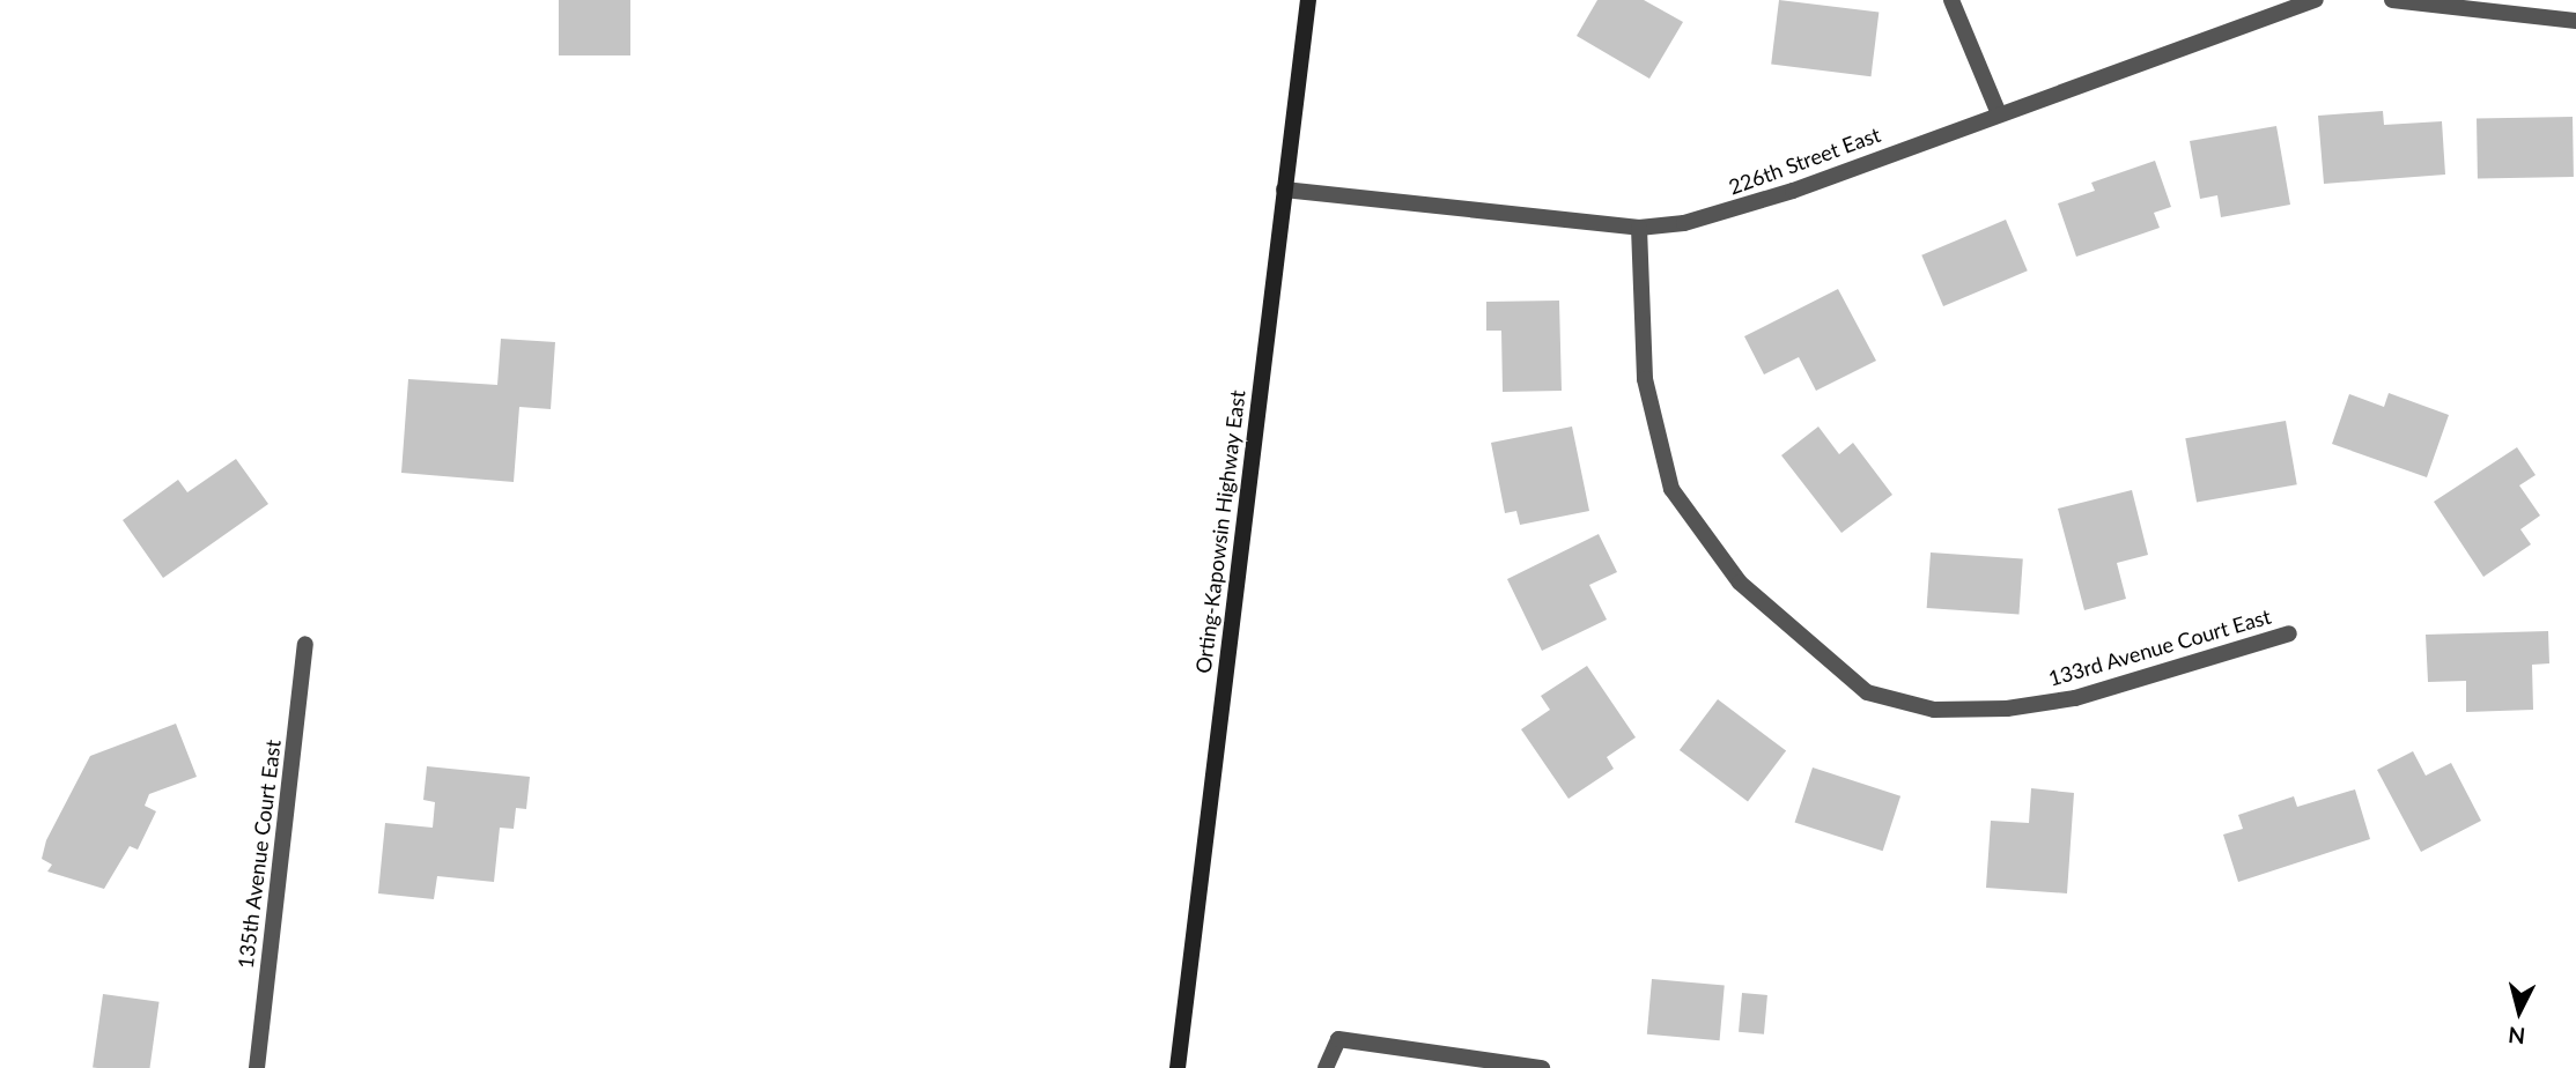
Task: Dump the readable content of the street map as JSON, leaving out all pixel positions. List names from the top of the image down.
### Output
{
  "streets": {
    "main road": ["Orting-Kapowsin Highway East"],
    "street": ["226th Street East", "133rd Avenue Court East", "135th Avenue Court East"]
  },
  "crossings": [
    ["226th Street East", "Orting-Kapowsin Highway East"],
    ["226th Street East", "133rd Avenue Court East"]
  ],
  "north": "bottom"
}
